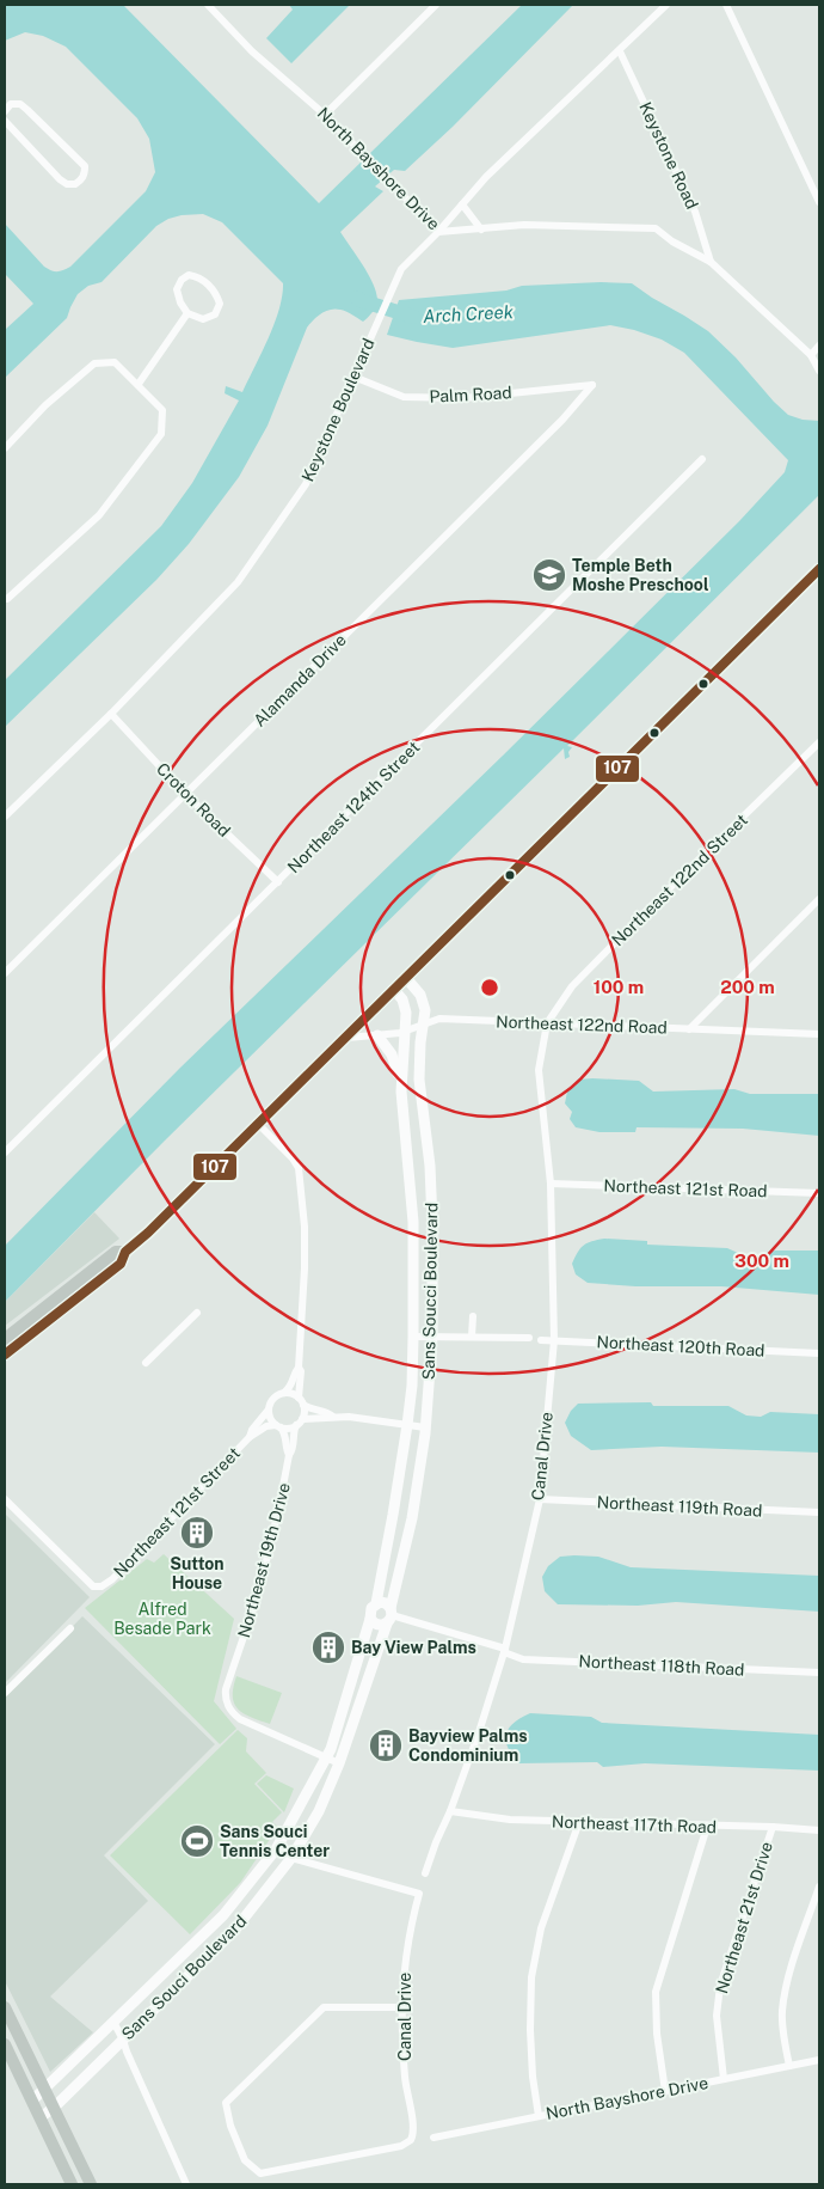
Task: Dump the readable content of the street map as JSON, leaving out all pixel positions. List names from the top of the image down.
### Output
{
  "streets": {
    "street": [
      "Keystone Road",
      "North Bayshore Drive",
      "Palm Road",
      "Keystone Boulevard",
      "Alamanda Drive",
      "Croton Road",
      "Northeast 124th Street",
      "Northeast 122nd Street",
      "Northeast 122nd Road",
      "Northeast 121st Road",
      "Sans Soucci Boulevard",
      "Northeast 120th Road",
      "Canal Drive",
      "Northeast 119th Road",
      "Northeast 121st Street",
      "Northeast 19th Drive",
      "Northeast 118th Road",
      "Northeast 117th Road",
      "Northeast 21st Drive",
      "Sans Souci Boulevard"
    ]
  },
  "crossings": [
    ["Keystone Road", "North Bayshore Drive"],
    ["Keystone Road", "Keystone Boulevard"],
    ["North Bayshore Drive", "Keystone Boulevard"],
    ["North Bayshore Drive", "Northeast 21st Drive"],
    ["Palm Road", "Keystone Boulevard"],
    ["Palm Road", "Alamanda Drive"],
    ["Keystone Boulevard", "Croton Road"],
    ["Alamanda Drive", "Croton Road"],
    ["Croton Road", "Northeast 124th Street"],
    ["Northeast 122nd Street", "Northeast 122nd Road"],
    ["Northeast 122nd Street", "Canal Drive"],
    ["Northeast 122nd Road", "Sans Soucci Boulevard"],
    ["Northeast 122nd Road", "Canal Drive"],
    ["Northeast 121st Road", "Canal Drive"],
    ["Sans Soucci Boulevard", "Northeast 118th Road"],
    ["Sans Soucci Boulevard", "Sans Souci Boulevard"],
    ["Northeast 120th Road", "Canal Drive"],
    ["Canal Drive", "Northeast 119th Road"],
    ["Canal Drive", "Northeast 118th Road"],
    ["Canal Drive", "Northeast 117th Road"],
    ["Canal Drive", "Sans Souci Boulevard"],
    ["Northeast 121st Street", "Northeast 19th Drive"],
    ["Northeast 19th Drive", "Sans Souci Boulevard"],
    ["Northeast 118th Road", "Sans Souci Boulevard"],
    ["Northeast 117th Road", "Northeast 21st Drive"]
  ],
  "water": ["Arch Creek"],
  "parks": ["Alfred Besade Park"],
  "places": {
    "school or university": ["Temple Beth Moshe Preschool"],
    "building": ["Sutton House", "Bay View Palms", "Bayview Palms Condominium"],
    "sports": ["Sans Souci Tennis Center"]
  },
  "lines": ["transit line 107"],
  "rings": ["100 m", "200 m", "300 m"]
}
